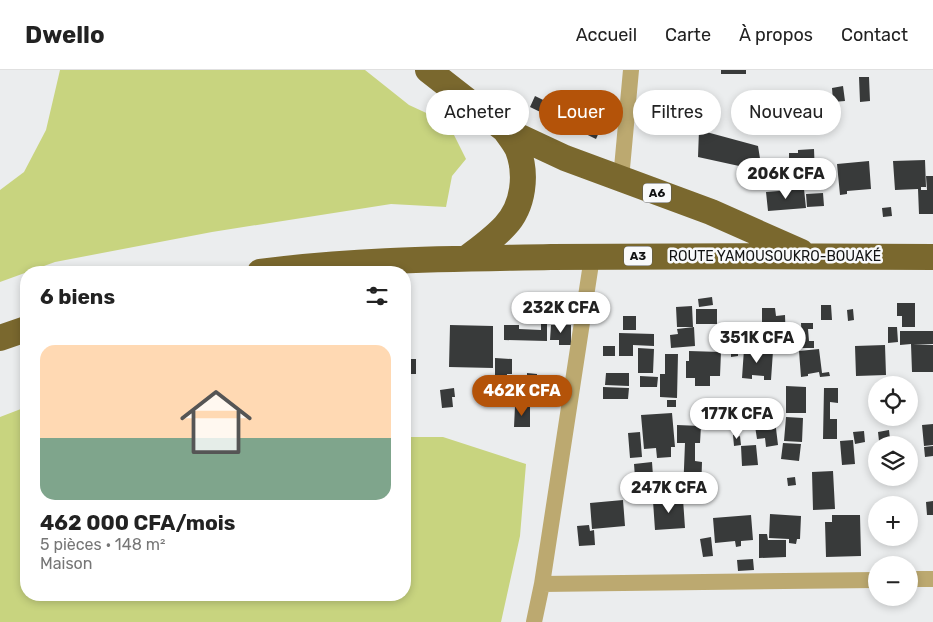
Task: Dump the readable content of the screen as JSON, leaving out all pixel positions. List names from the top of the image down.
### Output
{
  "streets": {
    "highway": ["A6", "A3", "ROUTE YAMOUSOUKRO-BOUAKÉ"]
  },
  "crossings": [
    ["A6", "ROUTE YAMOUSOUKRO-BOUAKÉ"],
    ["A3", "ROUTE YAMOUSOUKRO-BOUAKÉ"]
  ],
  "page": {
    "header": "Dwello",
    "nav": [
      "Accueil",
      "Carte",
      "À propos",
      "Contact"
    ],
    "chip": [
      "Acheter",
      "Louer",
      "Filtres",
      "Nouveau"
    ],
    "price": [
      "206K CFA",
      "232K CFA",
      "351K CFA",
      "462K CFA",
      "177K CFA",
      "247K CFA"
    ],
    "heading": "6 biens",
    "list": [
      {
        "name": "462 000 CFA/mois",
        "note": "5 pièces · 148 m² · Maison"
      }
    ],
    "map_buttons": ["+", "−"]
  }
}
